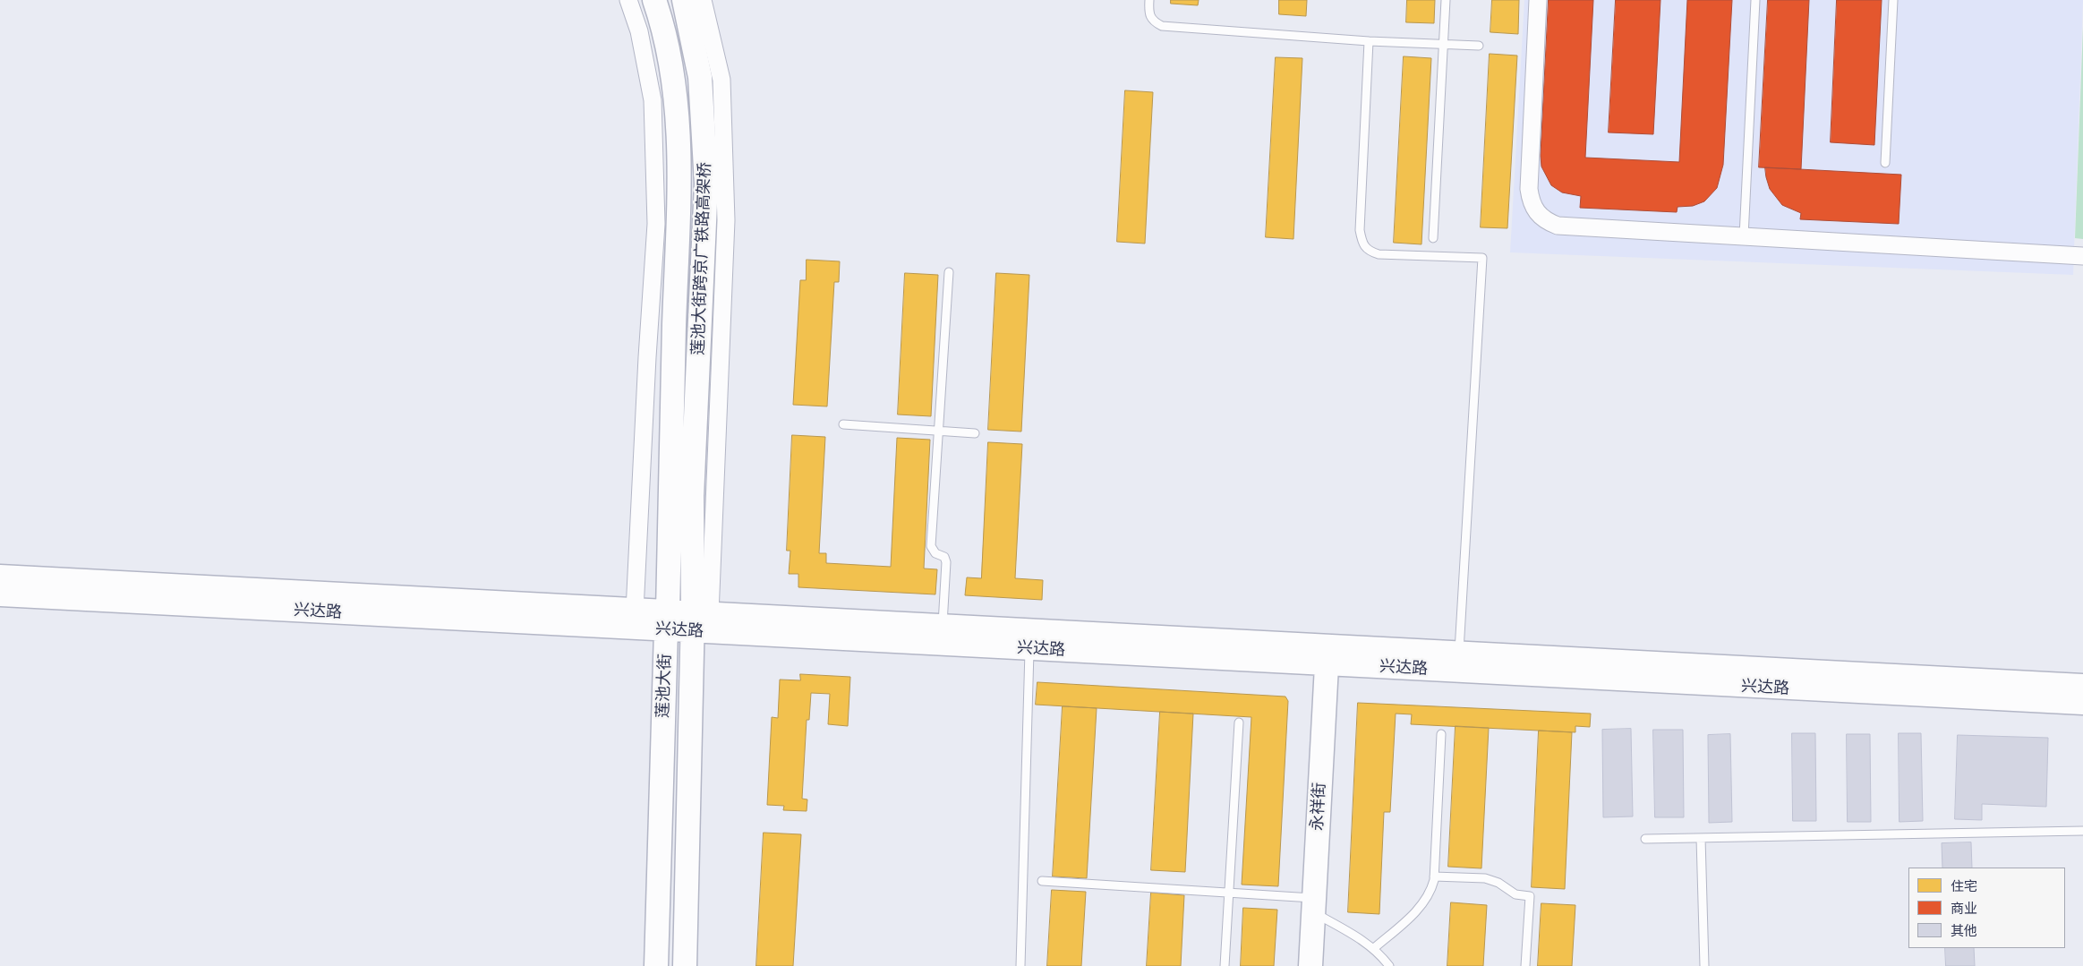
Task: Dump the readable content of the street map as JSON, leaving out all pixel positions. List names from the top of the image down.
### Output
{
  "streets": {
    "main road": [
      "莲池大街跨京广铁路高架桥",
      "兴达路",
      "莲池大街",
      "永祥街"
    ]
  },
  "crossings": [
    ["莲池大街跨京广铁路高架桥", "莲池大街"],
    ["兴达路", "莲池大街"],
    ["兴达路", "永祥街"]
  ],
  "legend": ["住宅", "商业", "其他"]
}
